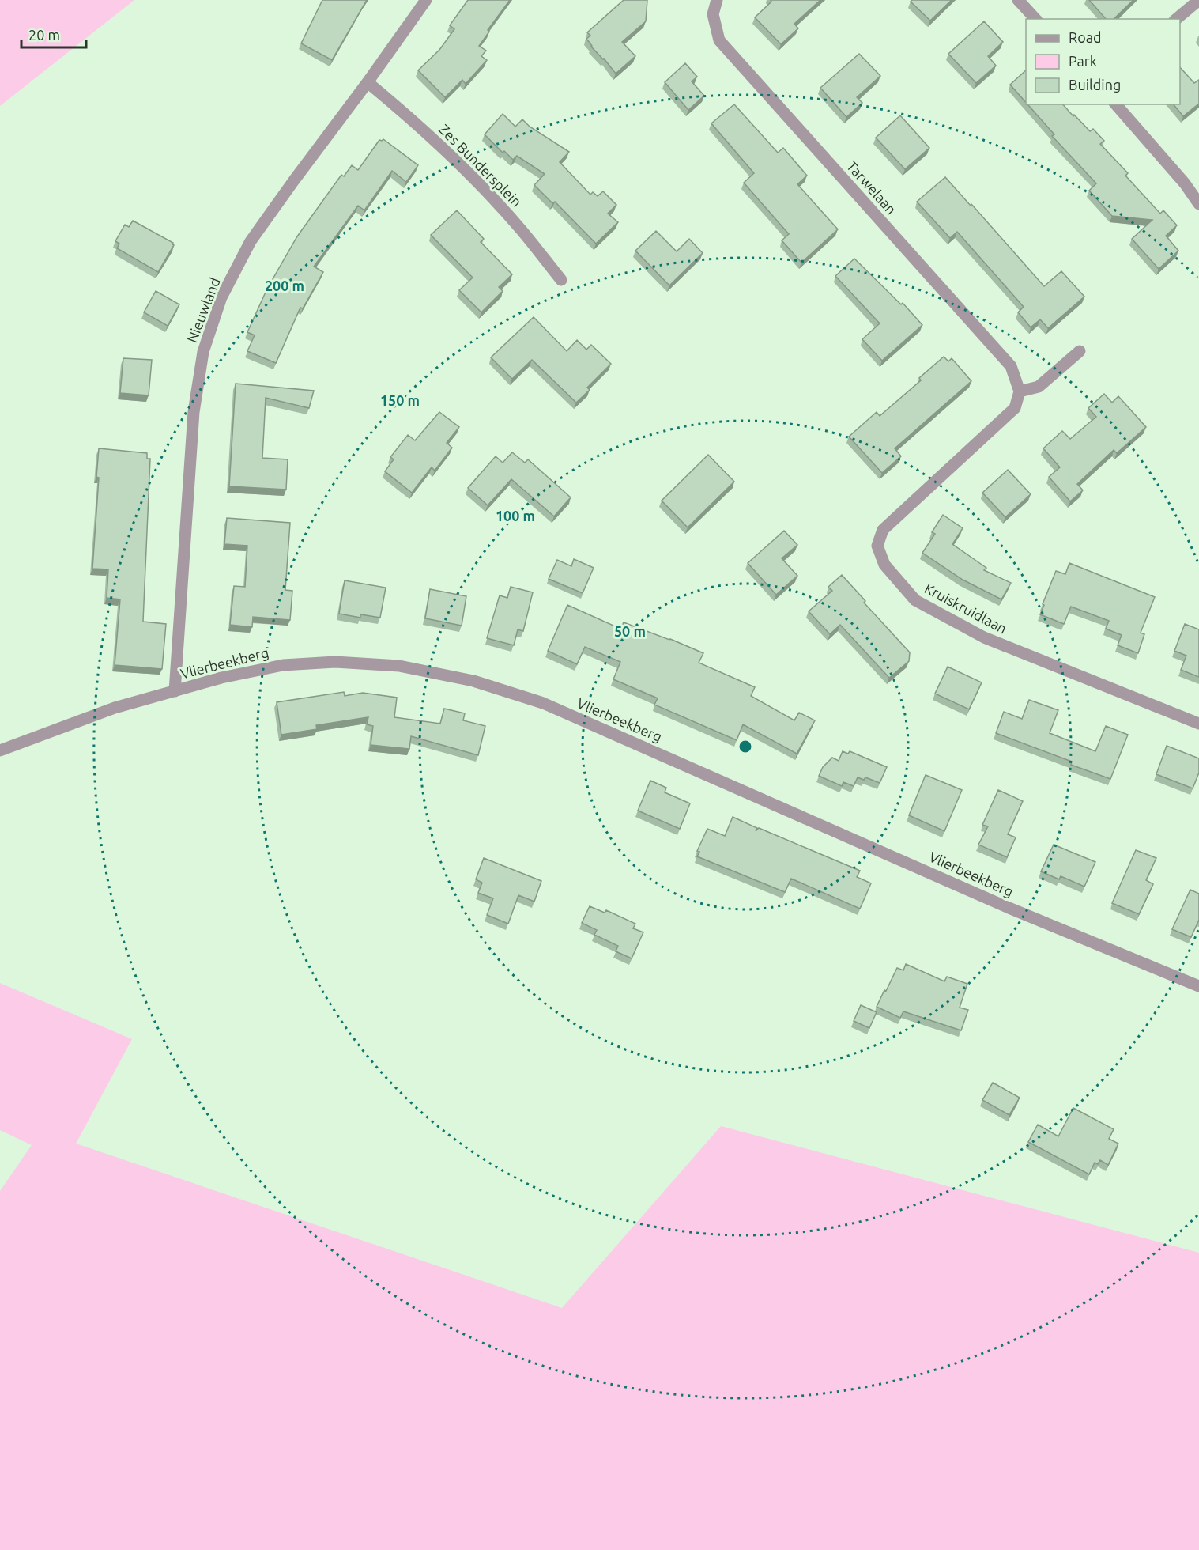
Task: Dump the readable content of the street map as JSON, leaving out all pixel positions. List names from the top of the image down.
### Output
{
  "streets": {
    "street": [
      "Zes Bundersplein",
      "Tarwelaan",
      "Nieuwland",
      "Kruiskruidlaan",
      "Vlierbeekberg"
    ]
  },
  "crossings": [
    ["Zes Bundersplein", "Nieuwland"],
    ["Tarwelaan", "Kruiskruidlaan"],
    ["Nieuwland", "Vlierbeekberg"]
  ],
  "legend": ["Road", "Park", "Building"],
  "scale_bar": "20 m",
  "rings": [
    "200 m",
    "150 m",
    "100 m",
    "50 m"
  ]
}
